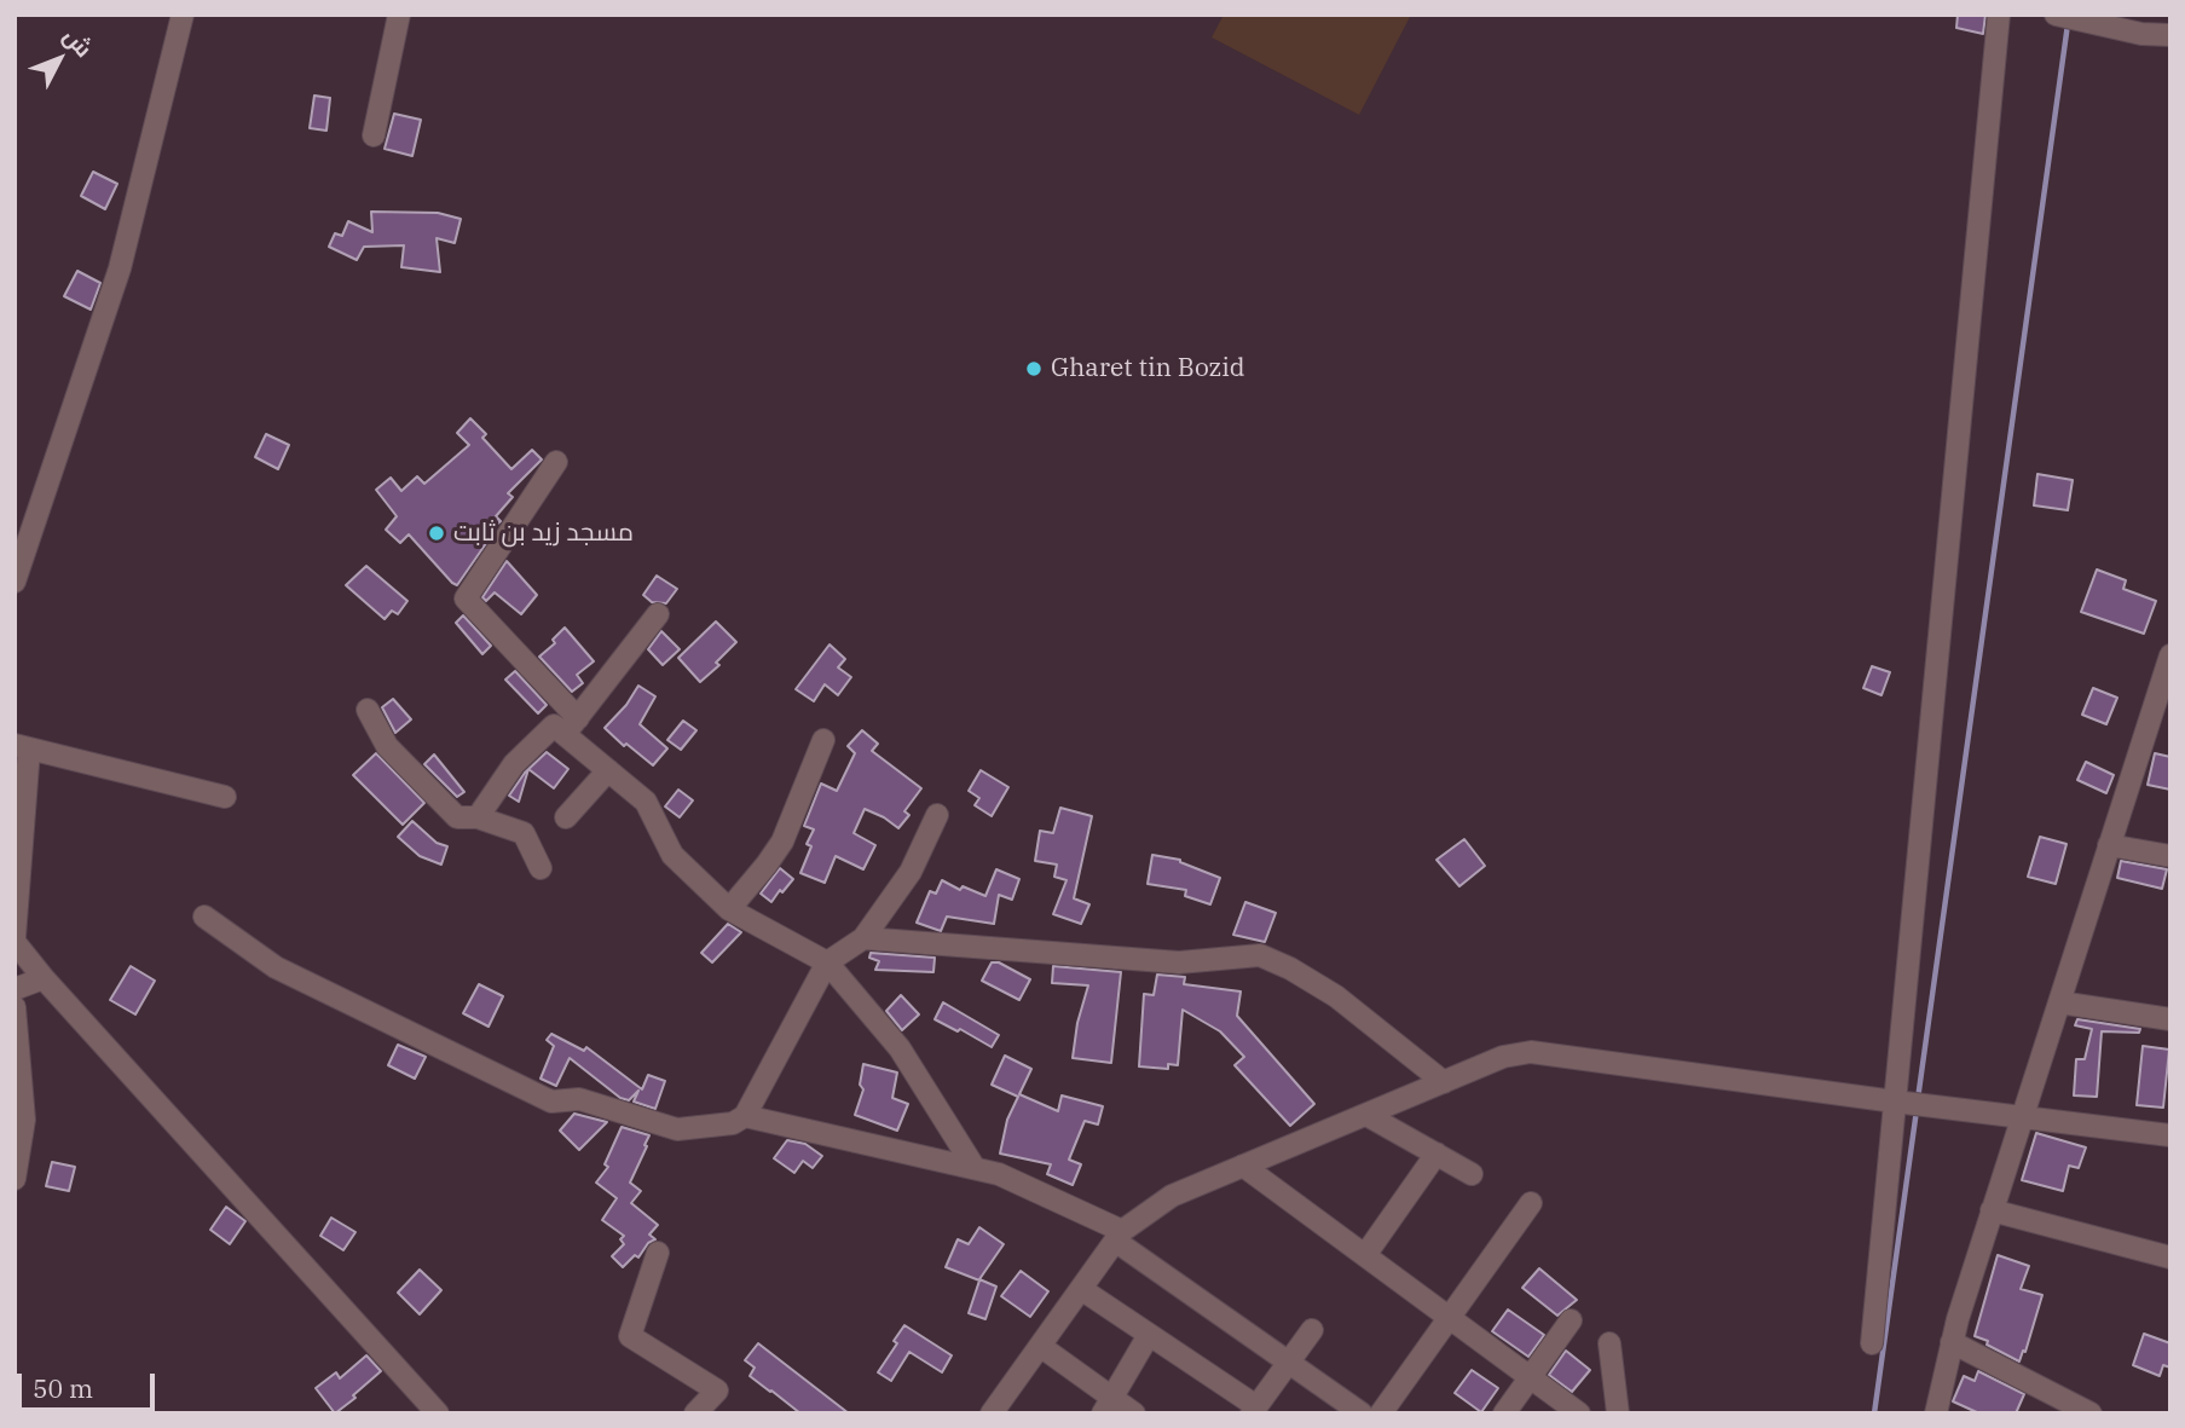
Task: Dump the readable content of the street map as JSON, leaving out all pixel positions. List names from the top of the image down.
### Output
{
  "places": ["Gharet tin Bozid", "مسجد زيد بن ثابت"],
  "scale_bar": "50 m",
  "north": "top right"
}
